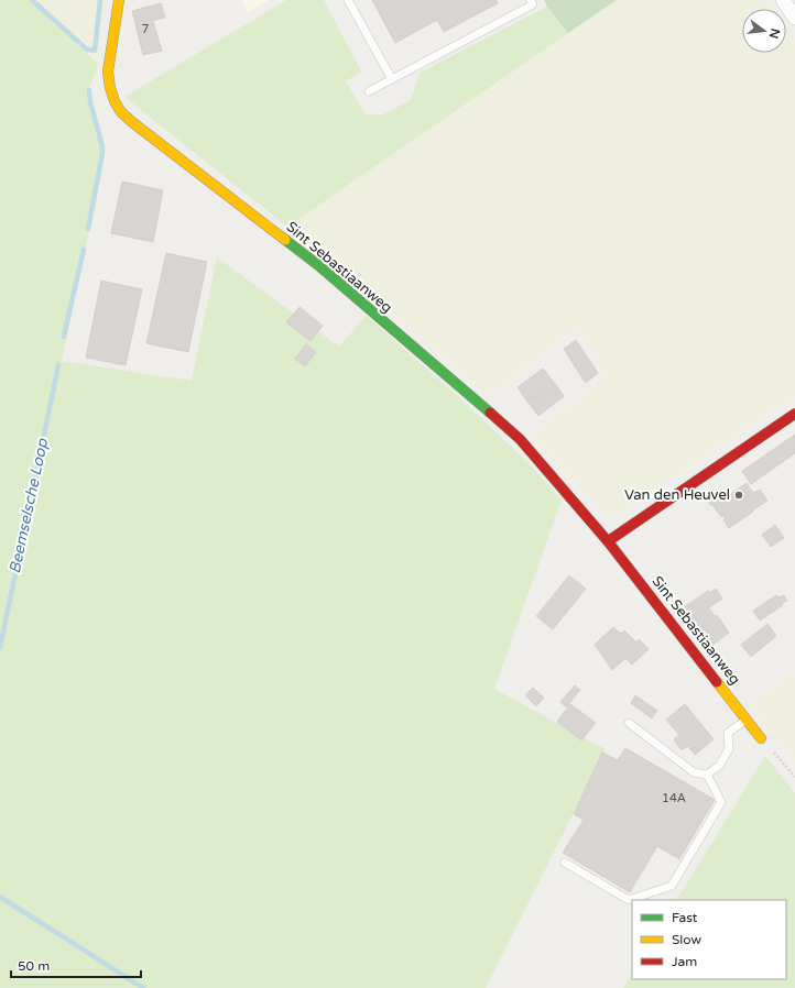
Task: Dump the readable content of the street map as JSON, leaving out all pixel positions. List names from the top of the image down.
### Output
{
  "streets": {
    "street": ["Sint Sebastiaanweg"]
  },
  "water": ["Beemselsche Loop"],
  "places": ["Van den Heuvel"],
  "house_numbers": ["7", "14A"],
  "legend": ["Fast", "Slow", "Jam"],
  "scale_bar": "50 m",
  "north": "right"
}
